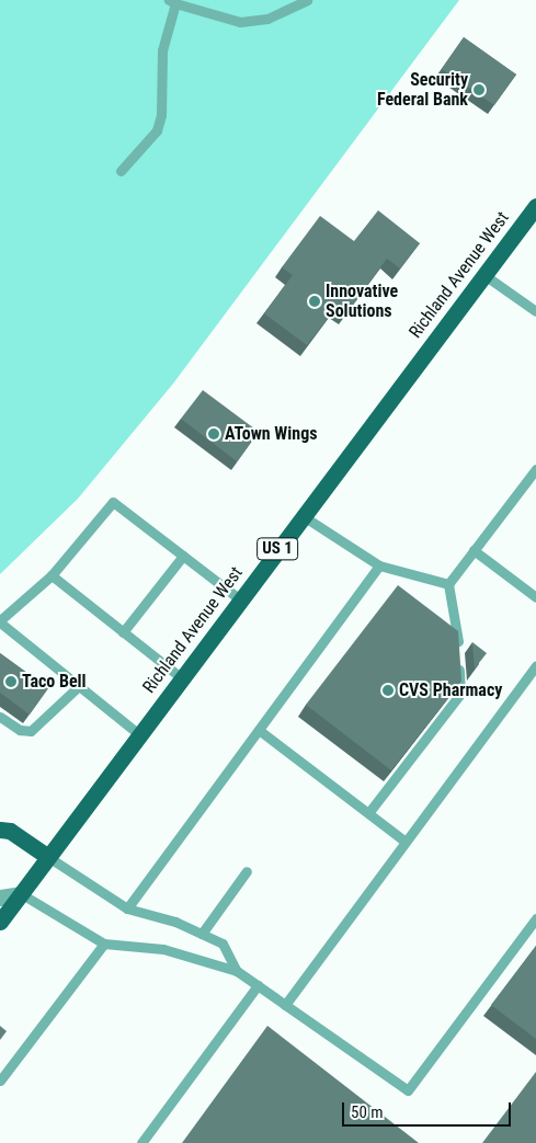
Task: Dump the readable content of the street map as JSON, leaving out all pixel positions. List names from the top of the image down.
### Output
{
  "streets": {
    "main road": ["Richland Avenue West", "US 1"]
  },
  "places": [
    "Security Federal Bank",
    "Innovative Solutions",
    "ATown Wings",
    "Taco Bell",
    "CVS Pharmacy"
  ],
  "scale_bar": "50 m"
}
